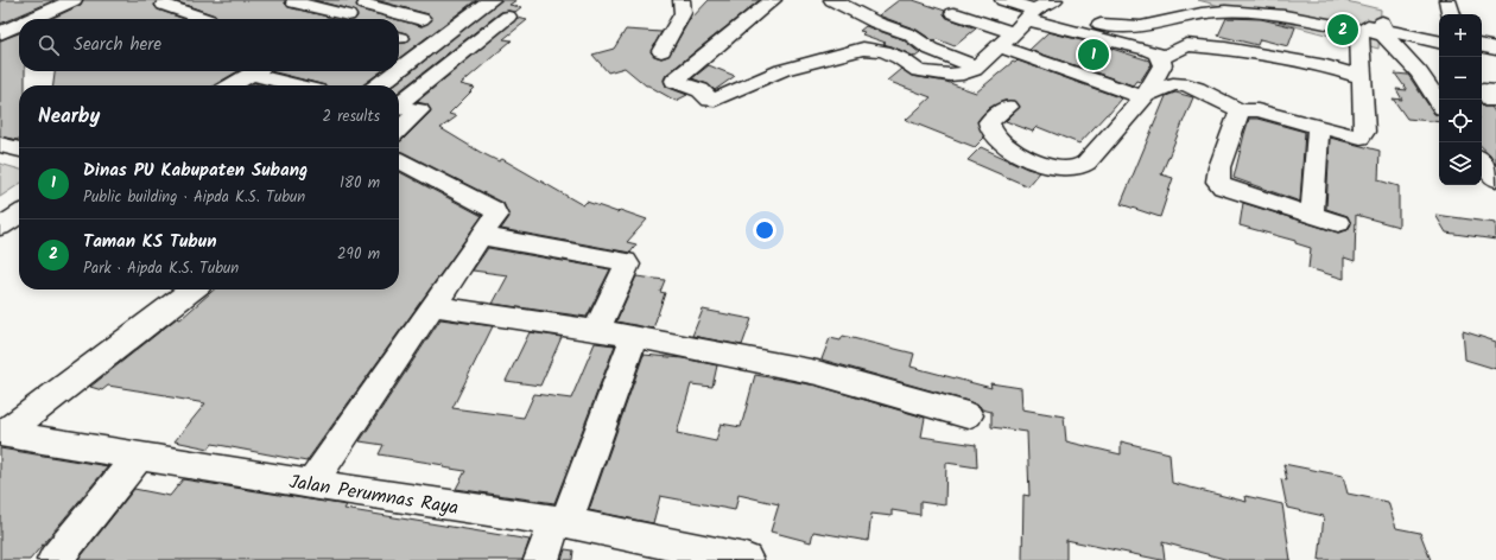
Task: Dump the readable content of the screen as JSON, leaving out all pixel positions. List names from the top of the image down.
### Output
{
  "streets": {
    "street": ["Jalan Perumnas Raya"]
  },
  "page": {
    "pins": ["2", "1"],
    "map_buttons": ["+", "−"],
    "search": "Search here",
    "heading": ["Nearby", "2 results"],
    "list": [
      {
        "mark": "1",
        "name": "Dinas PU Kabupaten Subang",
        "note": "Public building · Aipda K.S. Tubun",
        "value": "180 m"
      },
      {
        "mark": "2",
        "name": "Taman KS Tubun",
        "note": "Park · Aipda K.S. Tubun",
        "value": "290 m"
      }
    ]
  }
}
